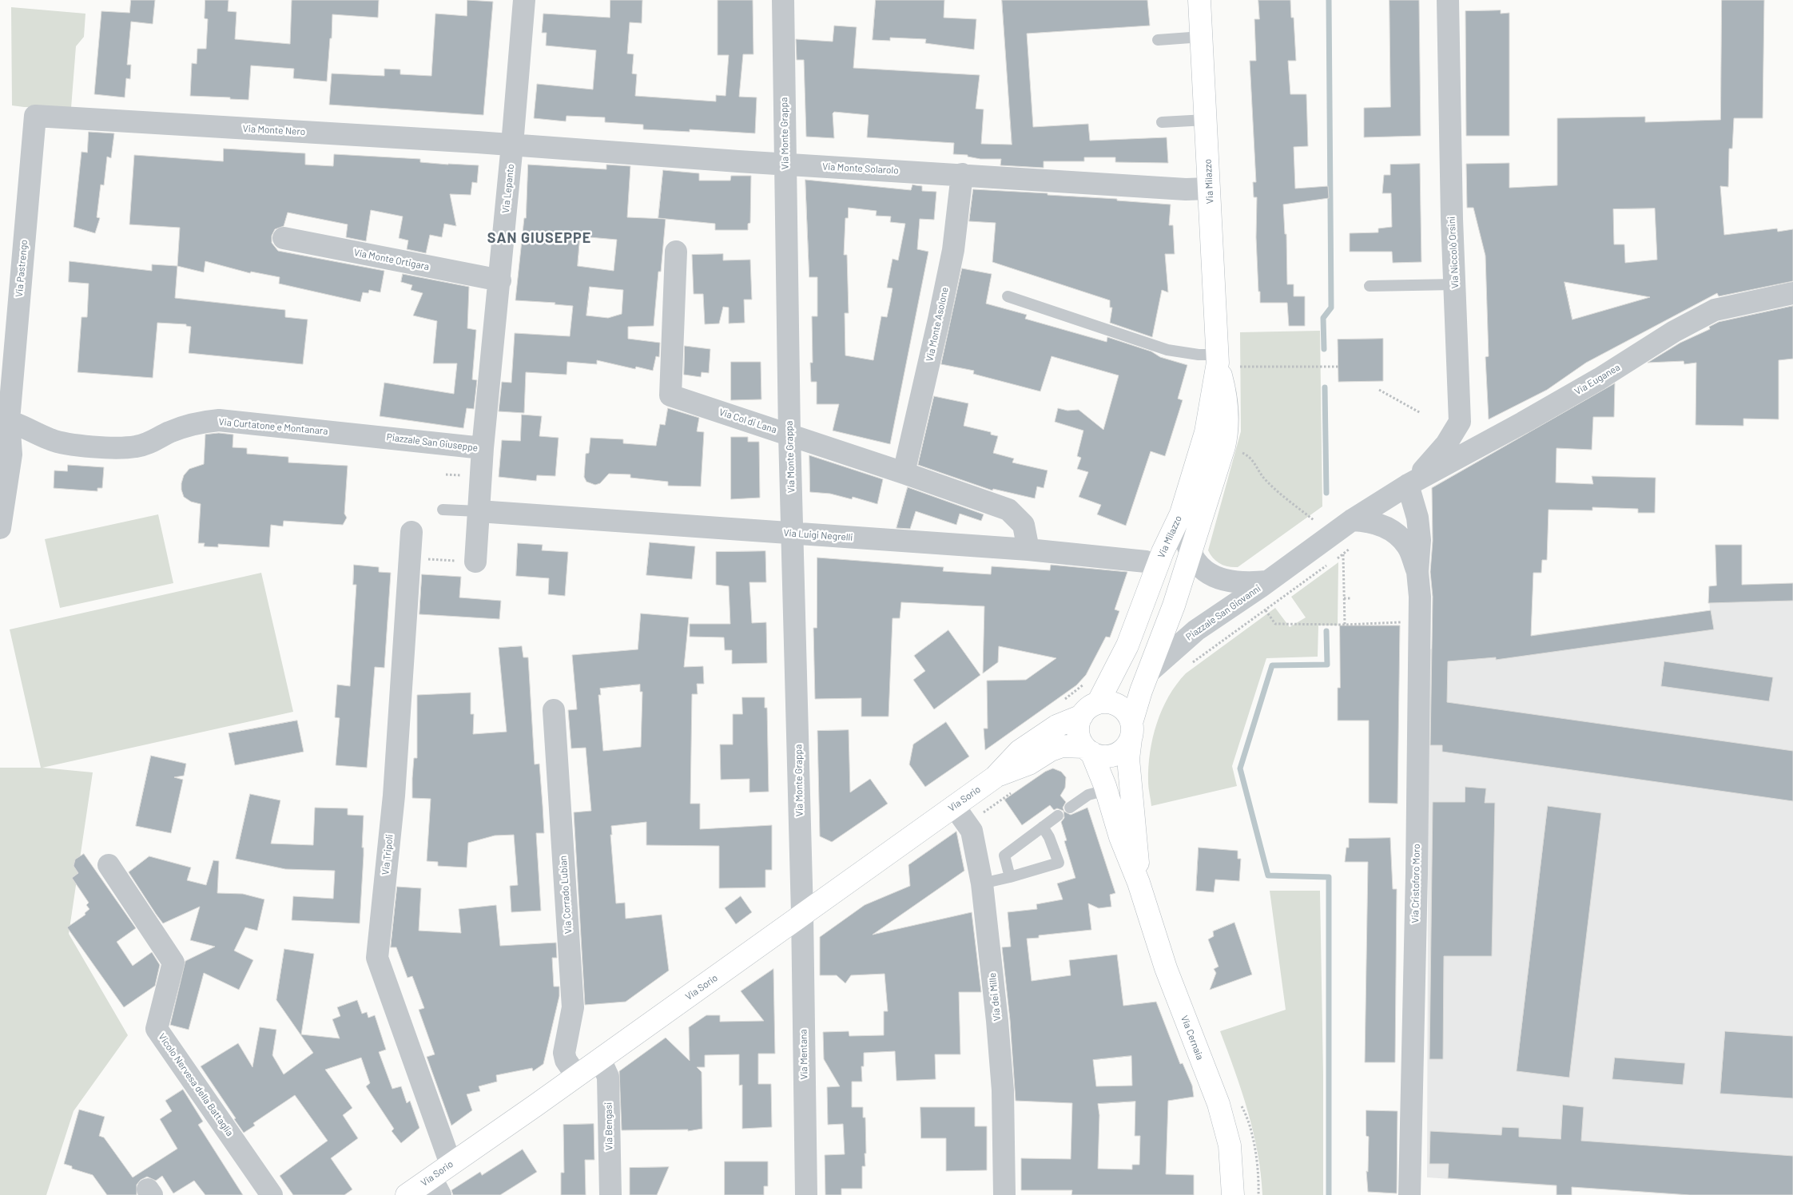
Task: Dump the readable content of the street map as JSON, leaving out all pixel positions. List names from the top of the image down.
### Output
{
  "streets": {
    "main road": [
      "Via Milazzo",
      "Piazzale San Giovanni",
      "Via Sorio",
      "Via Cernaia"
    ],
    "street": [
      "Via Monte Nero",
      "Via Monte Grappa",
      "Via Monte Solarolo",
      "Via Lepanto",
      "Via Niccolò Orsini",
      "Via Monte Ortigara",
      "Via Pastrengo",
      "Via Monte Asolone",
      "Via Euganea",
      "Via Col di Lana",
      "Via Curtatone e Montanara",
      "Piazzale San Giuseppe",
      "Via Luigi Negrelli",
      "Via Tripoli",
      "Via Cristoforo Moro",
      "Via Corrado Lubian",
      "Via dei Mille",
      "Via Mentana",
      "Vicolo Nervesa della Battaglia",
      "Via Bengasi"
    ]
  },
  "crossings": [
    ["Via Monte Nero", "Via Monte Solarolo"],
    ["Via Monte Nero", "Via Lepanto"],
    ["Via Monte Nero", "Via Pastrengo"],
    ["Via Monte Grappa", "Via Monte Solarolo"],
    ["Via Monte Grappa", "Via Col di Lana"],
    ["Via Monte Grappa", "Via Luigi Negrelli"],
    ["Via Monte Grappa", "Via Sorio"],
    ["Via Monte Grappa", "Via Mentana"],
    ["Via Monte Solarolo", "Via Milazzo"],
    ["Via Monte Solarolo", "Via Lepanto"],
    ["Via Monte Solarolo", "Via Monte Asolone"],
    ["Via Milazzo", "Via Luigi Negrelli"],
    ["Via Milazzo", "Piazzale San Giovanni"],
    ["Via Milazzo", "Via Sorio"],
    ["Via Milazzo", "Via Cernaia"],
    ["Via Lepanto", "Via Monte Ortigara"],
    ["Via Lepanto", "Piazzale San Giuseppe"],
    ["Via Niccolò Orsini", "Via Euganea"],
    ["Via Niccolò Orsini", "Piazzale San Giovanni"],
    ["Via Niccolò Orsini", "Via Cristoforo Moro"],
    ["Via Pastrengo", "Via Curtatone e Montanara"],
    ["Via Monte Asolone", "Via Col di Lana"],
    ["Via Euganea", "Piazzale San Giovanni"],
    ["Via Euganea", "Via Cristoforo Moro"],
    ["Via Col di Lana", "Via Luigi Negrelli"],
    ["Via Curtatone e Montanara", "Piazzale San Giuseppe"],
    ["Piazzale San Giuseppe", "Via Luigi Negrelli"],
    ["Piazzale San Giovanni", "Via Sorio"],
    ["Piazzale San Giovanni", "Via Cristoforo Moro"],
    ["Piazzale San Giovanni", "Via Cernaia"],
    ["Via Sorio", "Via Tripoli"],
    ["Via Sorio", "Via Corrado Lubian"],
    ["Via Sorio", "Via dei Mille"],
    ["Via Sorio", "Via Cernaia"],
    ["Via Sorio", "Via Mentana"],
    ["Via Sorio", "Via Bengasi"]
  ],
  "districts": ["SAN GIUSEPPE"]
}
